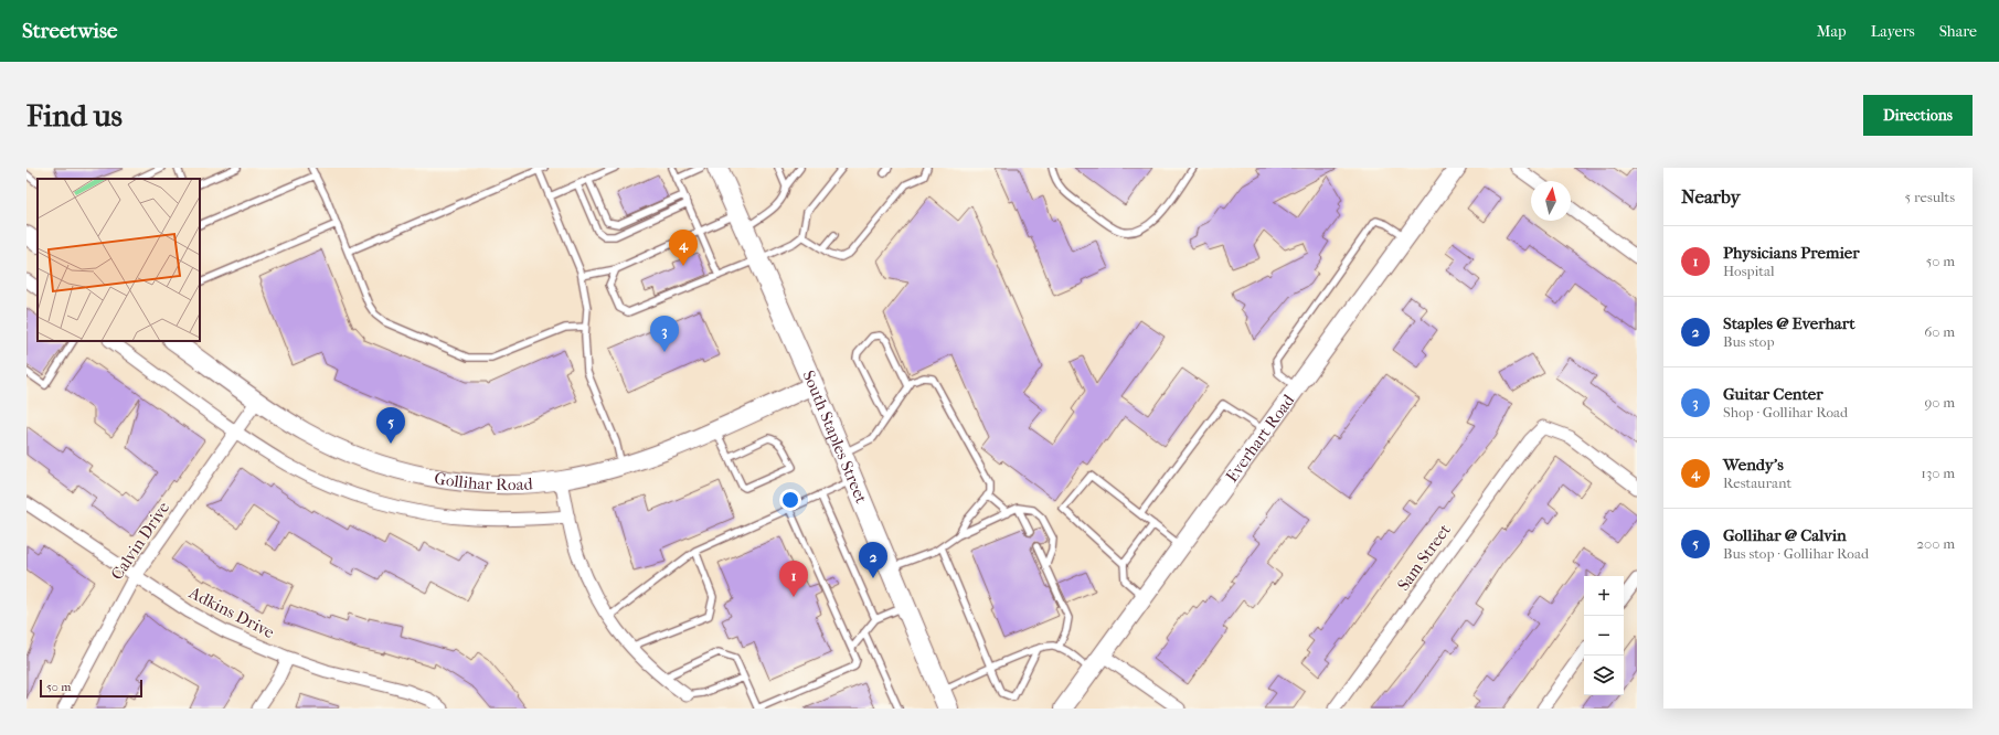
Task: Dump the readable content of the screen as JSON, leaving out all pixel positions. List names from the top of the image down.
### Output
{
  "streets": {
    "main road": ["South Staples Street", "Everhart Road", "Gollihar Road"],
    "street": ["Calvin Drive", "Sam Street", "Adkins Drive"]
  },
  "crossings": [
    ["South Staples Street", "Gollihar Road"],
    ["Gollihar Road", "Calvin Drive"],
    ["Calvin Drive", "Adkins Drive"]
  ],
  "scale_bar": "50 m",
  "north": "top",
  "page": {
    "header": "Streetwise",
    "nav": ["Map", "Layers", "Share"],
    "buttons": "Directions",
    "title": "Find us",
    "heading": ["Nearby", "5 results"],
    "list": [
      {
        "mark": "1",
        "name": "Physicians Premier",
        "note": "Hospital",
        "value": "50 m"
      },
      {
        "mark": "2",
        "name": "Staples @ Everhart",
        "note": "Bus stop",
        "value": "60 m"
      },
      {
        "mark": "3",
        "name": "Guitar Center",
        "note": "Shop · Gollihar Road",
        "value": "90 m"
      },
      {
        "mark": "4",
        "name": "Wendy's",
        "note": "Restaurant",
        "value": "130 m"
      },
      {
        "mark": "5",
        "name": "Gollihar @ Calvin",
        "note": "Bus stop · Gollihar Road",
        "value": "200 m"
      }
    ],
    "pins": [
      "4",
      "3",
      "5",
      "2",
      "1"
    ],
    "map_buttons": ["+", "−"],
    "scale": "50 m"
  }
}
